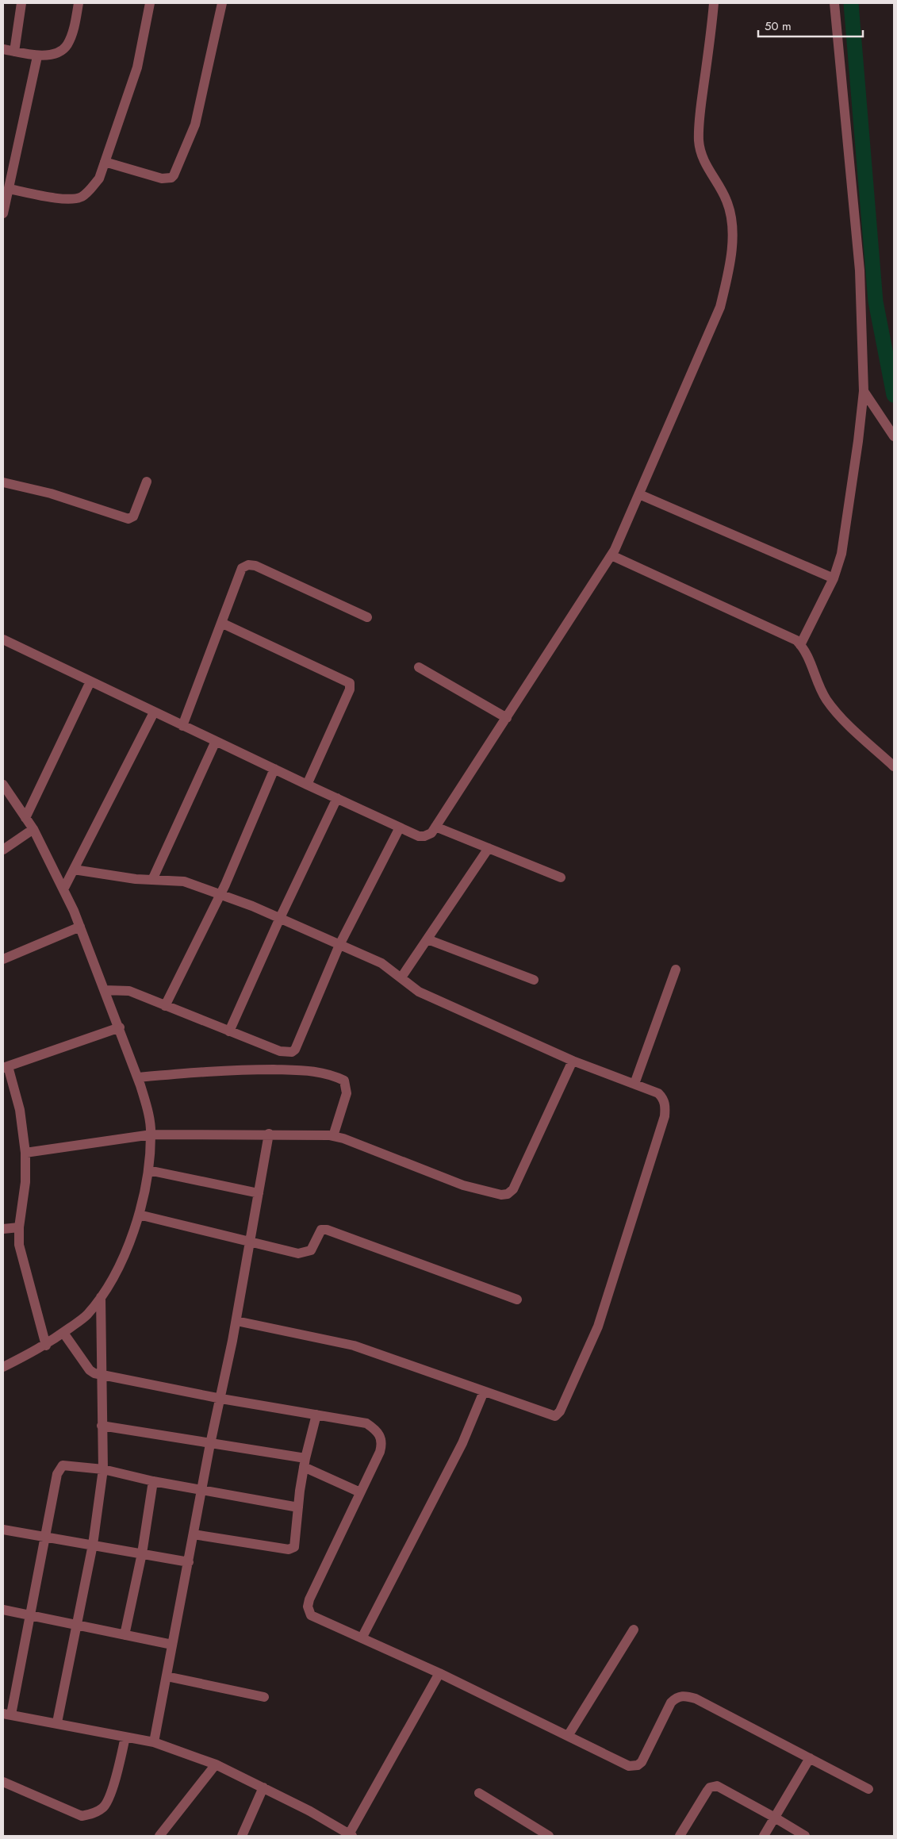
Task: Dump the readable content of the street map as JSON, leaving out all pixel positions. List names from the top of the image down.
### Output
{
  "scale_bar": "50 m"
}
